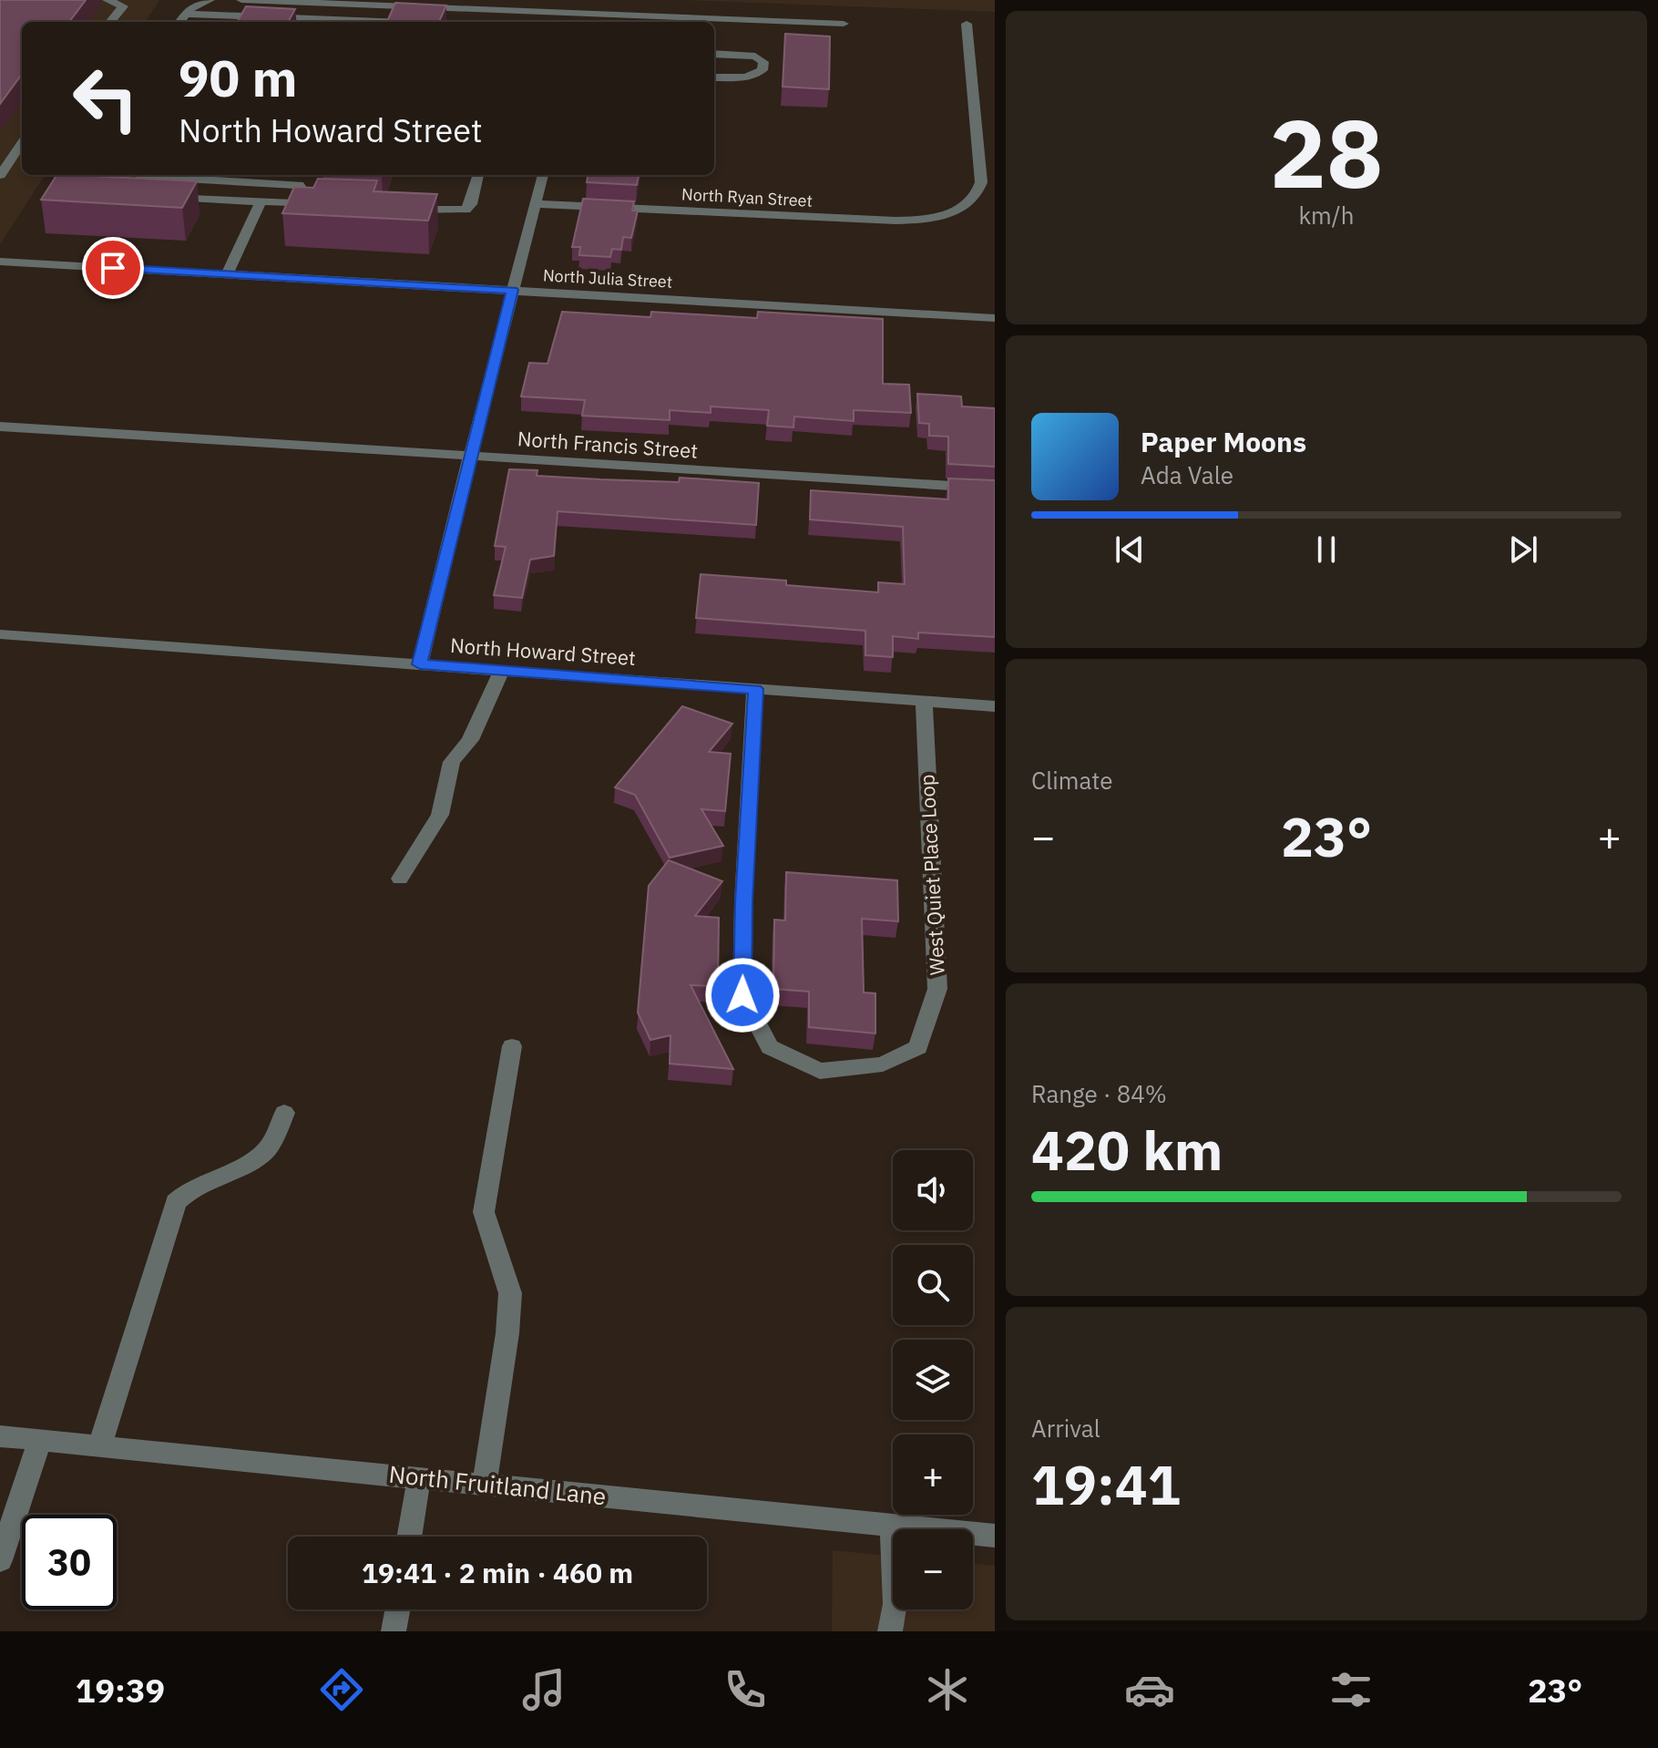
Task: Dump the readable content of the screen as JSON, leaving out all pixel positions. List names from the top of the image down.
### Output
{
  "streets": {
    "street": [
      "North Ryan Street",
      "North Julia Street",
      "North Francis Street",
      "North Howard Street",
      "West Quiet Place Loop",
      "North Fruitland Lane"
    ]
  },
  "crossings": [
    ["North Howard Street", "West Quiet Place Loop"]
  ],
  "page": {
    "tile": [
      ["28", "km/h"],
      "Climate",
      ["Range · 84%", "420 km"],
      ["Arrival", "19:41"]
    ],
    "turn": ["90 m", "North Howard Street"],
    "song": ["Paper Moons", "Ada Vale"],
    "heat": ["−", "23°", "+"],
    "map_buttons": ["+", "−"],
    "limit": "30",
    "trip": "19:41 · 2 min · 460 m",
    "tabs": ["19:39", "23°"]
  }
}
